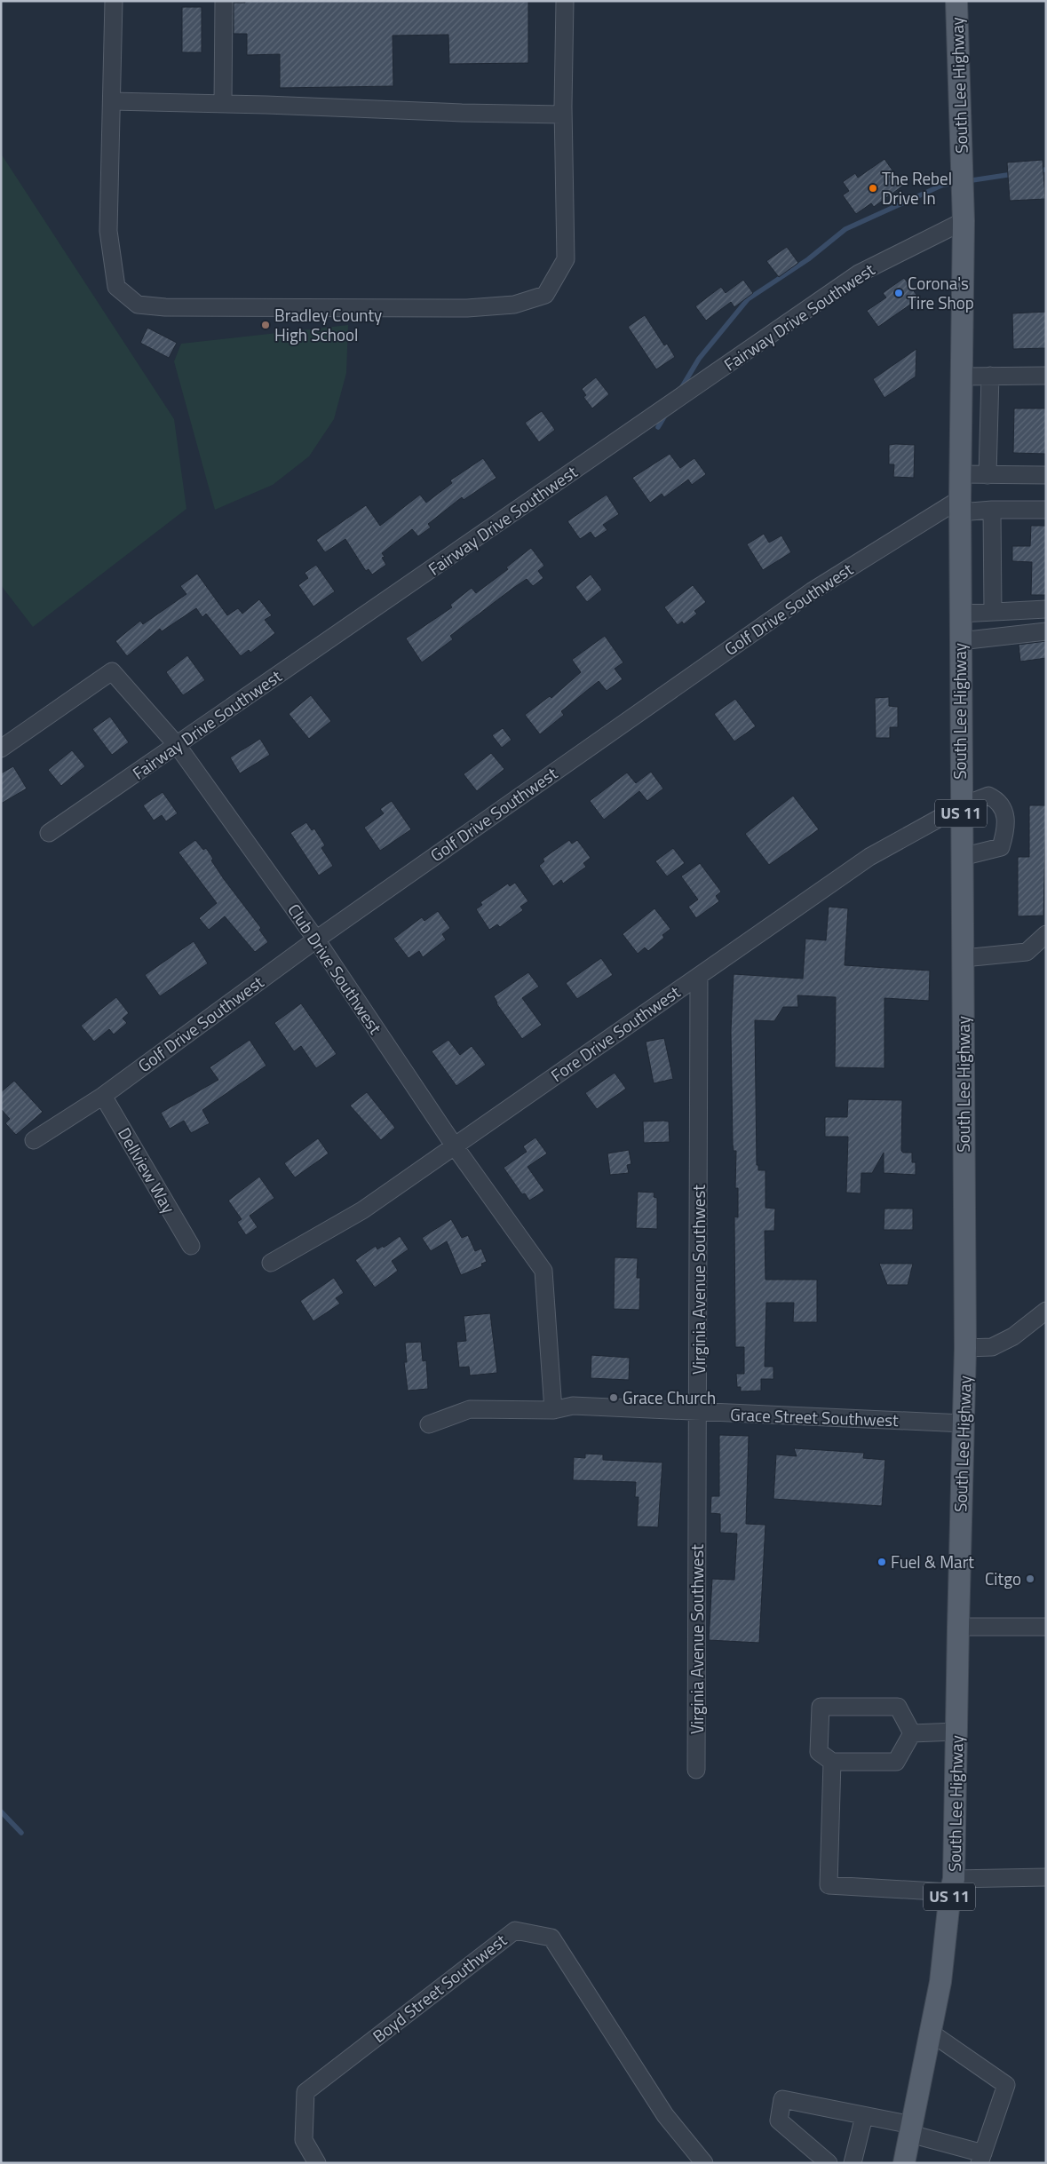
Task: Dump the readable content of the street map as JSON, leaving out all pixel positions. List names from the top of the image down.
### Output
{
  "streets": {
    "main road": ["South Lee Highway", "US 11"],
    "street": [
      "Fairway Drive Southwest",
      "Golf Drive Southwest",
      "Club Drive Southwest",
      "Fore Drive Southwest",
      "Dellview Way",
      "Virginia Avenue Southwest",
      "Grace Street Southwest",
      "Boyd Street Southwest"
    ]
  },
  "crossings": [
    ["South Lee Highway", "Fairway Drive Southwest"],
    ["South Lee Highway", "Golf Drive Southwest"],
    ["South Lee Highway", "Fore Drive Southwest"],
    ["South Lee Highway", "Grace Street Southwest"],
    ["Fairway Drive Southwest", "Club Drive Southwest"],
    ["Golf Drive Southwest", "Club Drive Southwest"],
    ["Golf Drive Southwest", "Dellview Way"],
    ["Club Drive Southwest", "Fore Drive Southwest"],
    ["Club Drive Southwest", "Grace Street Southwest"],
    ["Fore Drive Southwest", "Virginia Avenue Southwest"],
    ["Virginia Avenue Southwest", "Grace Street Southwest"]
  ],
  "places": [
    "The Rebel Drive In",
    "Corona's Tire Shop",
    "Bradley County High School",
    "Grace Church",
    "Fuel & Mart",
    "Citgo"
  ]
}
